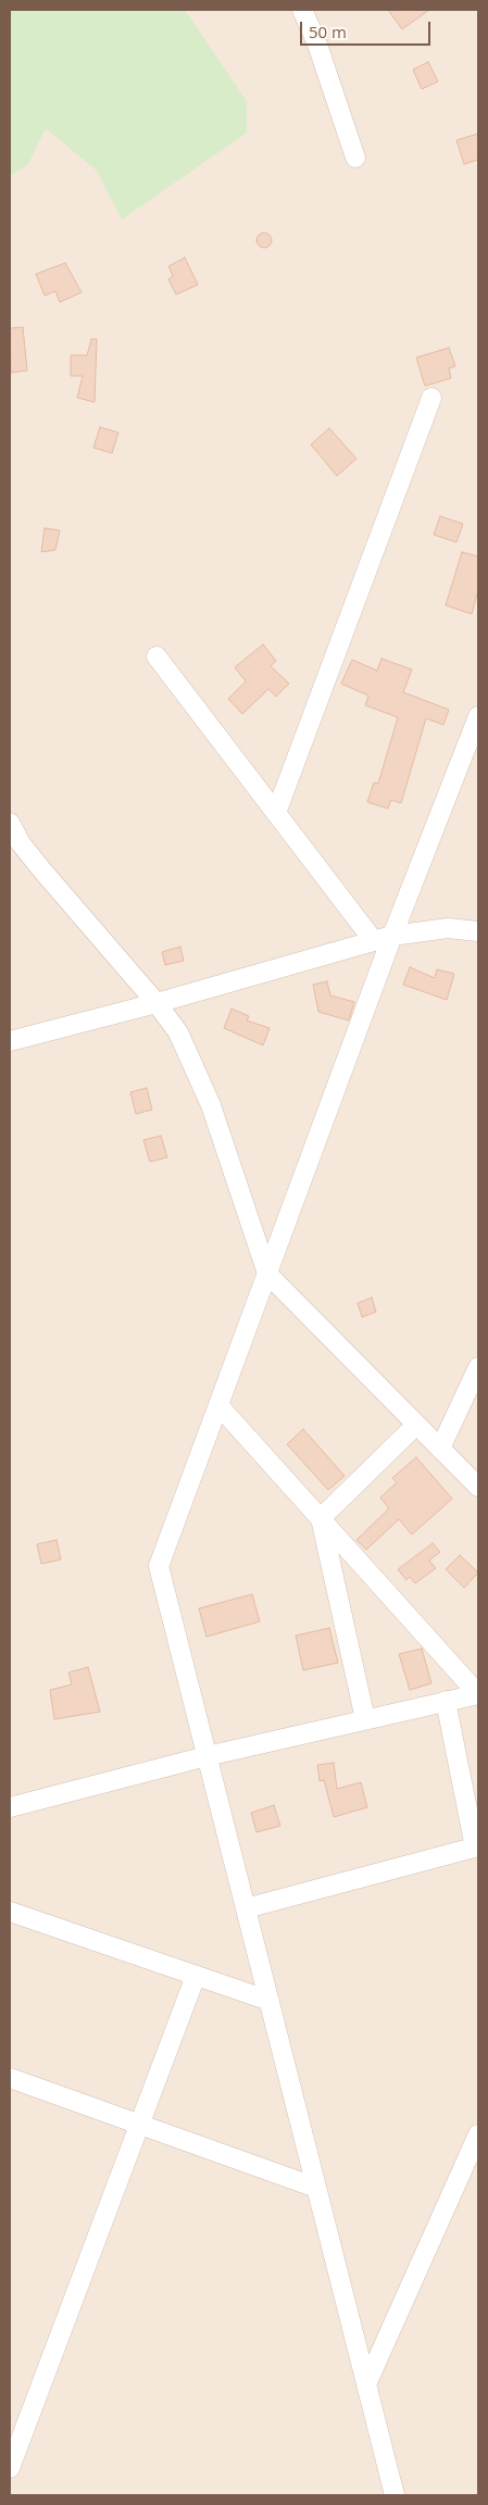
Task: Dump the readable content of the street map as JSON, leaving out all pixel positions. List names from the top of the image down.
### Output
{
  "scale_bar": "50 m"
}
